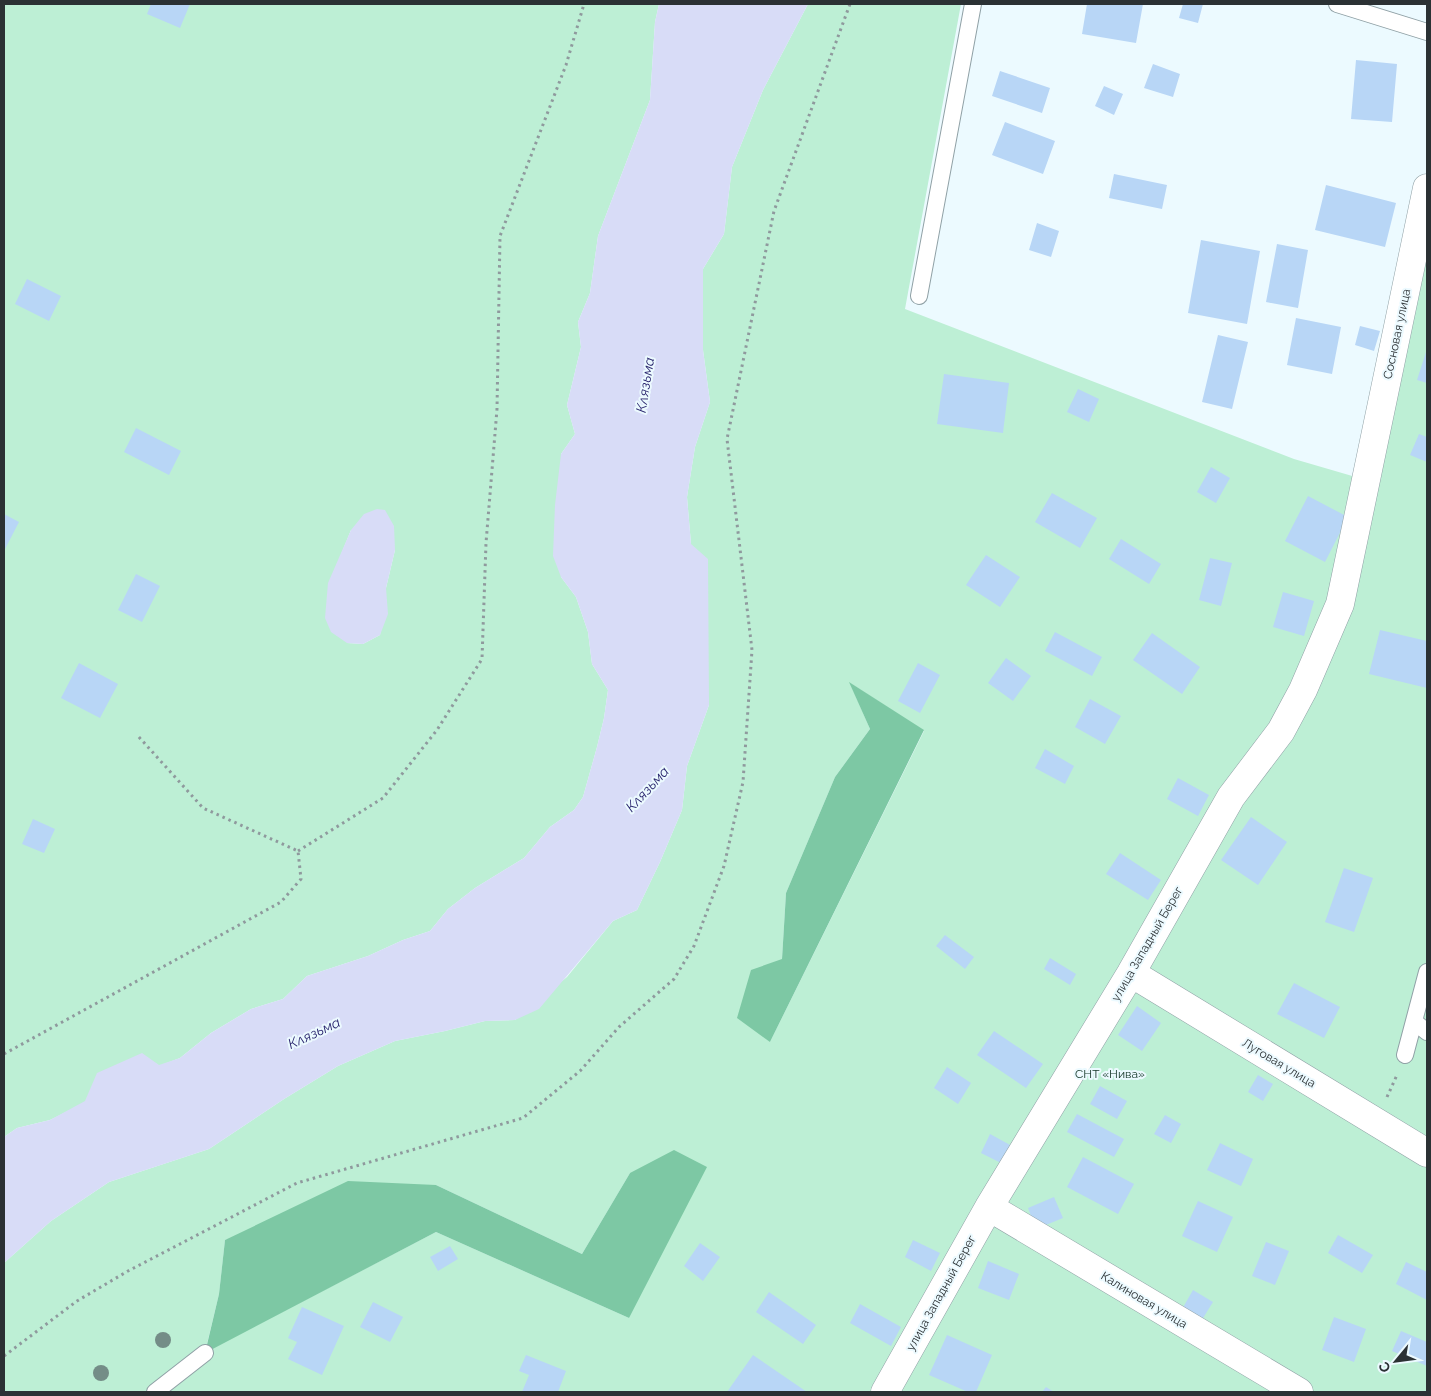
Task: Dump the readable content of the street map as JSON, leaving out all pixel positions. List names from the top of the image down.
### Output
{
  "streets": {
    "street": [
      "Сосновая улица",
      "улица Западный Берег",
      "Луговая улица",
      "Калиновая улица"
    ]
  },
  "crossings": [
    ["Сосновая улица", "улица Западный Берег"],
    ["улица Западный Берег", "Луговая улица"],
    ["улица Западный Берег", "Калиновая улица"]
  ],
  "water": ["Клязьма"],
  "parks": ["СНТ «Нива»"],
  "north": "bottom left"
}
